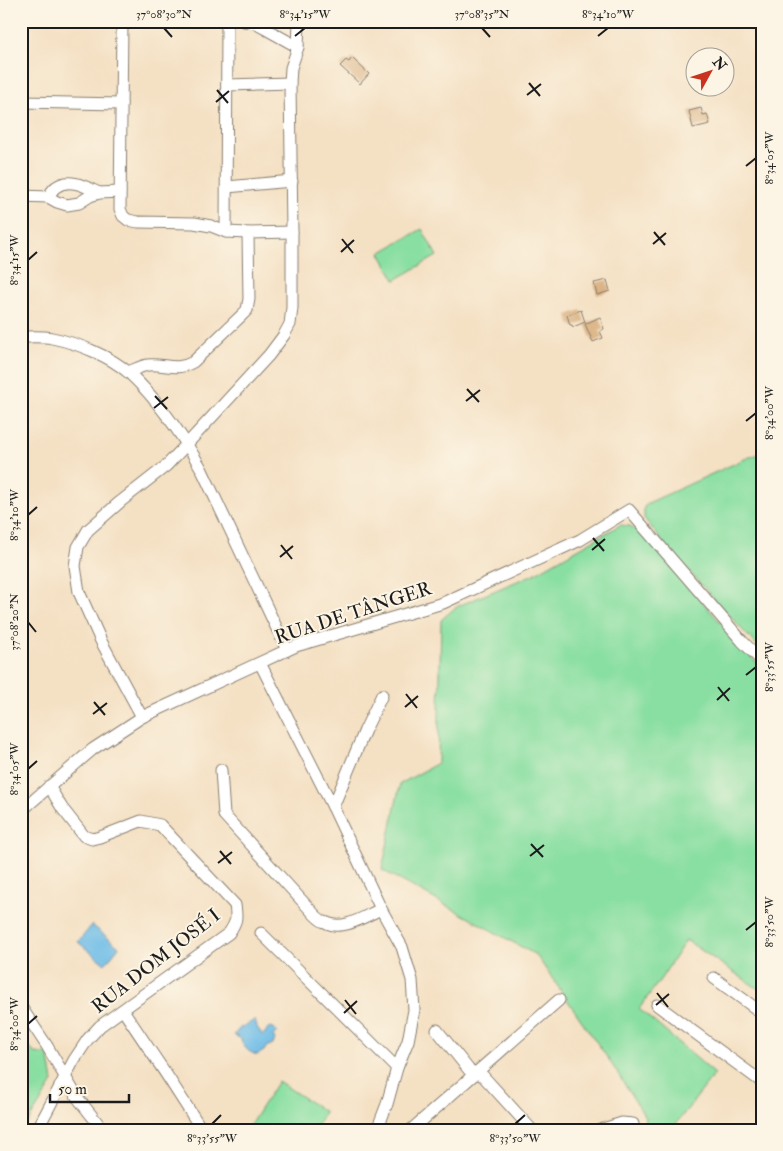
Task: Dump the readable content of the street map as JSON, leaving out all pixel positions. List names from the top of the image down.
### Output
{
  "streets": {
    "street": ["RUA DE TÂNGER", "RUA DOM JOSÉ I"]
  },
  "crossings": [
    ["RUA DE TÂNGER", "RUA DOM JOSÉ I"]
  ],
  "scale_bar": "50 m",
  "north": "top right",
  "coordinates": [
    "37°08'30\"N",
    "8°34'15\"W",
    "37°08'35\"N",
    "8°34'10\"W",
    "8°34'05\"W",
    "8°34'00\"W",
    "37°08'20\"N",
    "8°33'55\"W",
    "8°33'50\"W"
  ]
}
